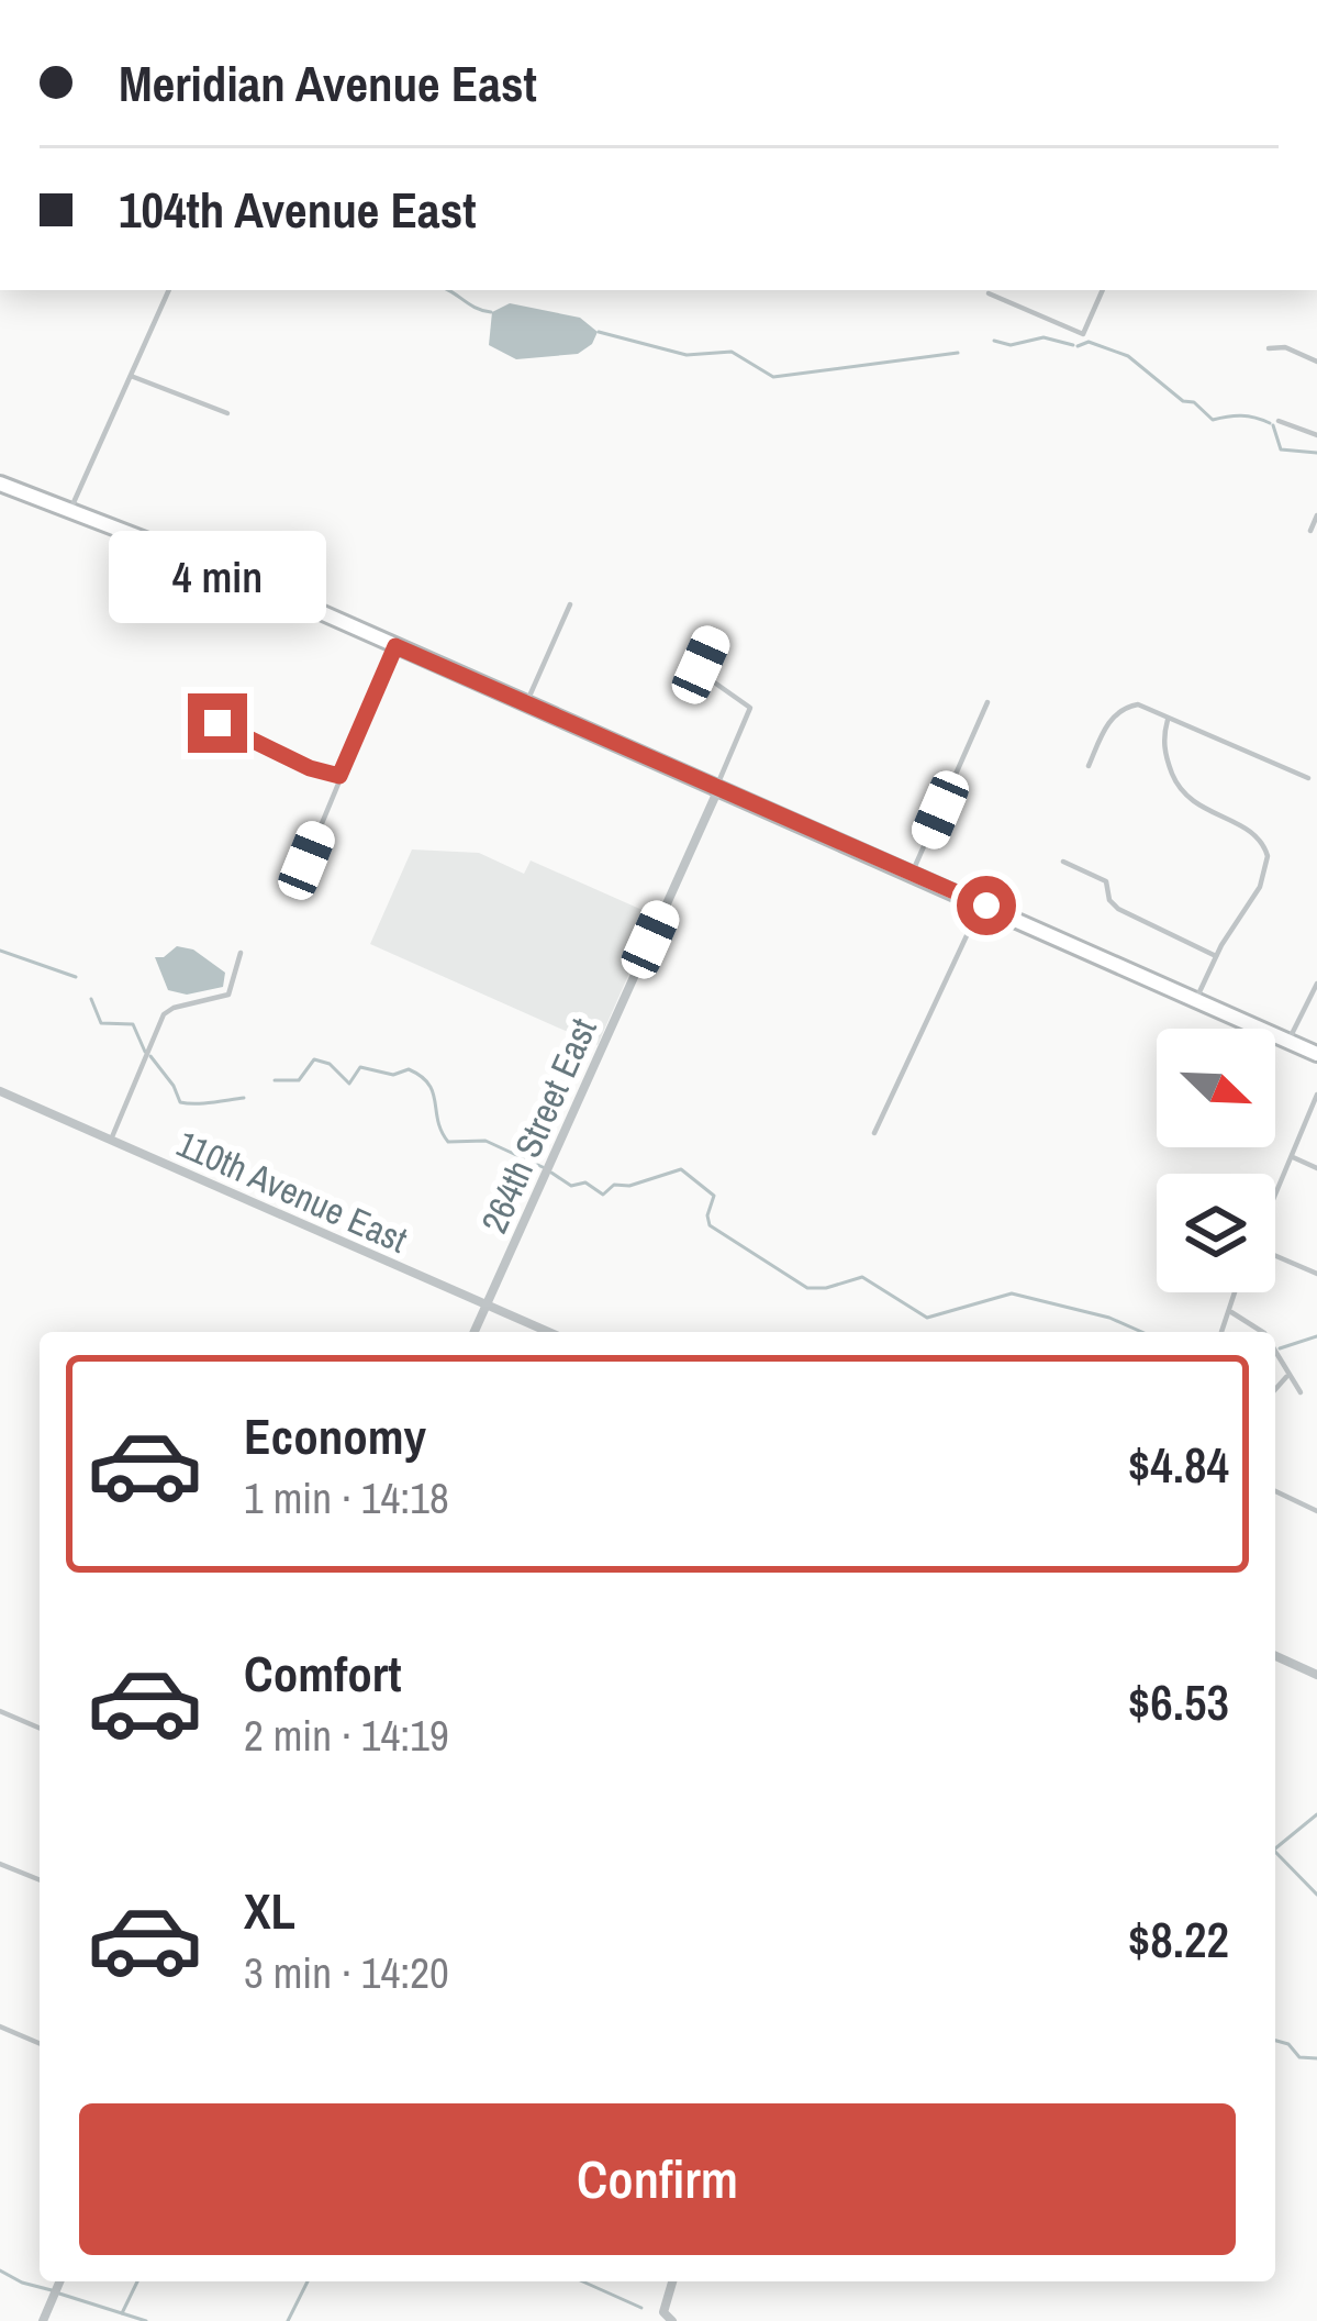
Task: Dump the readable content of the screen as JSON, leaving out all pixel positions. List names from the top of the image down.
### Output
{
  "streets": {
    "street": ["264th Street East", "110th Avenue East"]
  },
  "crossings": [
    ["264th Street East", "110th Avenue East"]
  ],
  "north": "bottom right",
  "page": {
    "banner": ["Meridian Avenue East", "104th Avenue East"],
    "bubble": "4 min",
    "list": [
      {
        "name": "Economy",
        "note": "1 min · 14:18",
        "value": "$4.84"
      },
      {
        "name": "Comfort",
        "note": "2 min · 14:19",
        "value": "$6.53"
      },
      {
        "name": "XL",
        "note": "3 min · 14:20",
        "value": "$8.22"
      }
    ],
    "buttons": "Confirm"
  }
}
